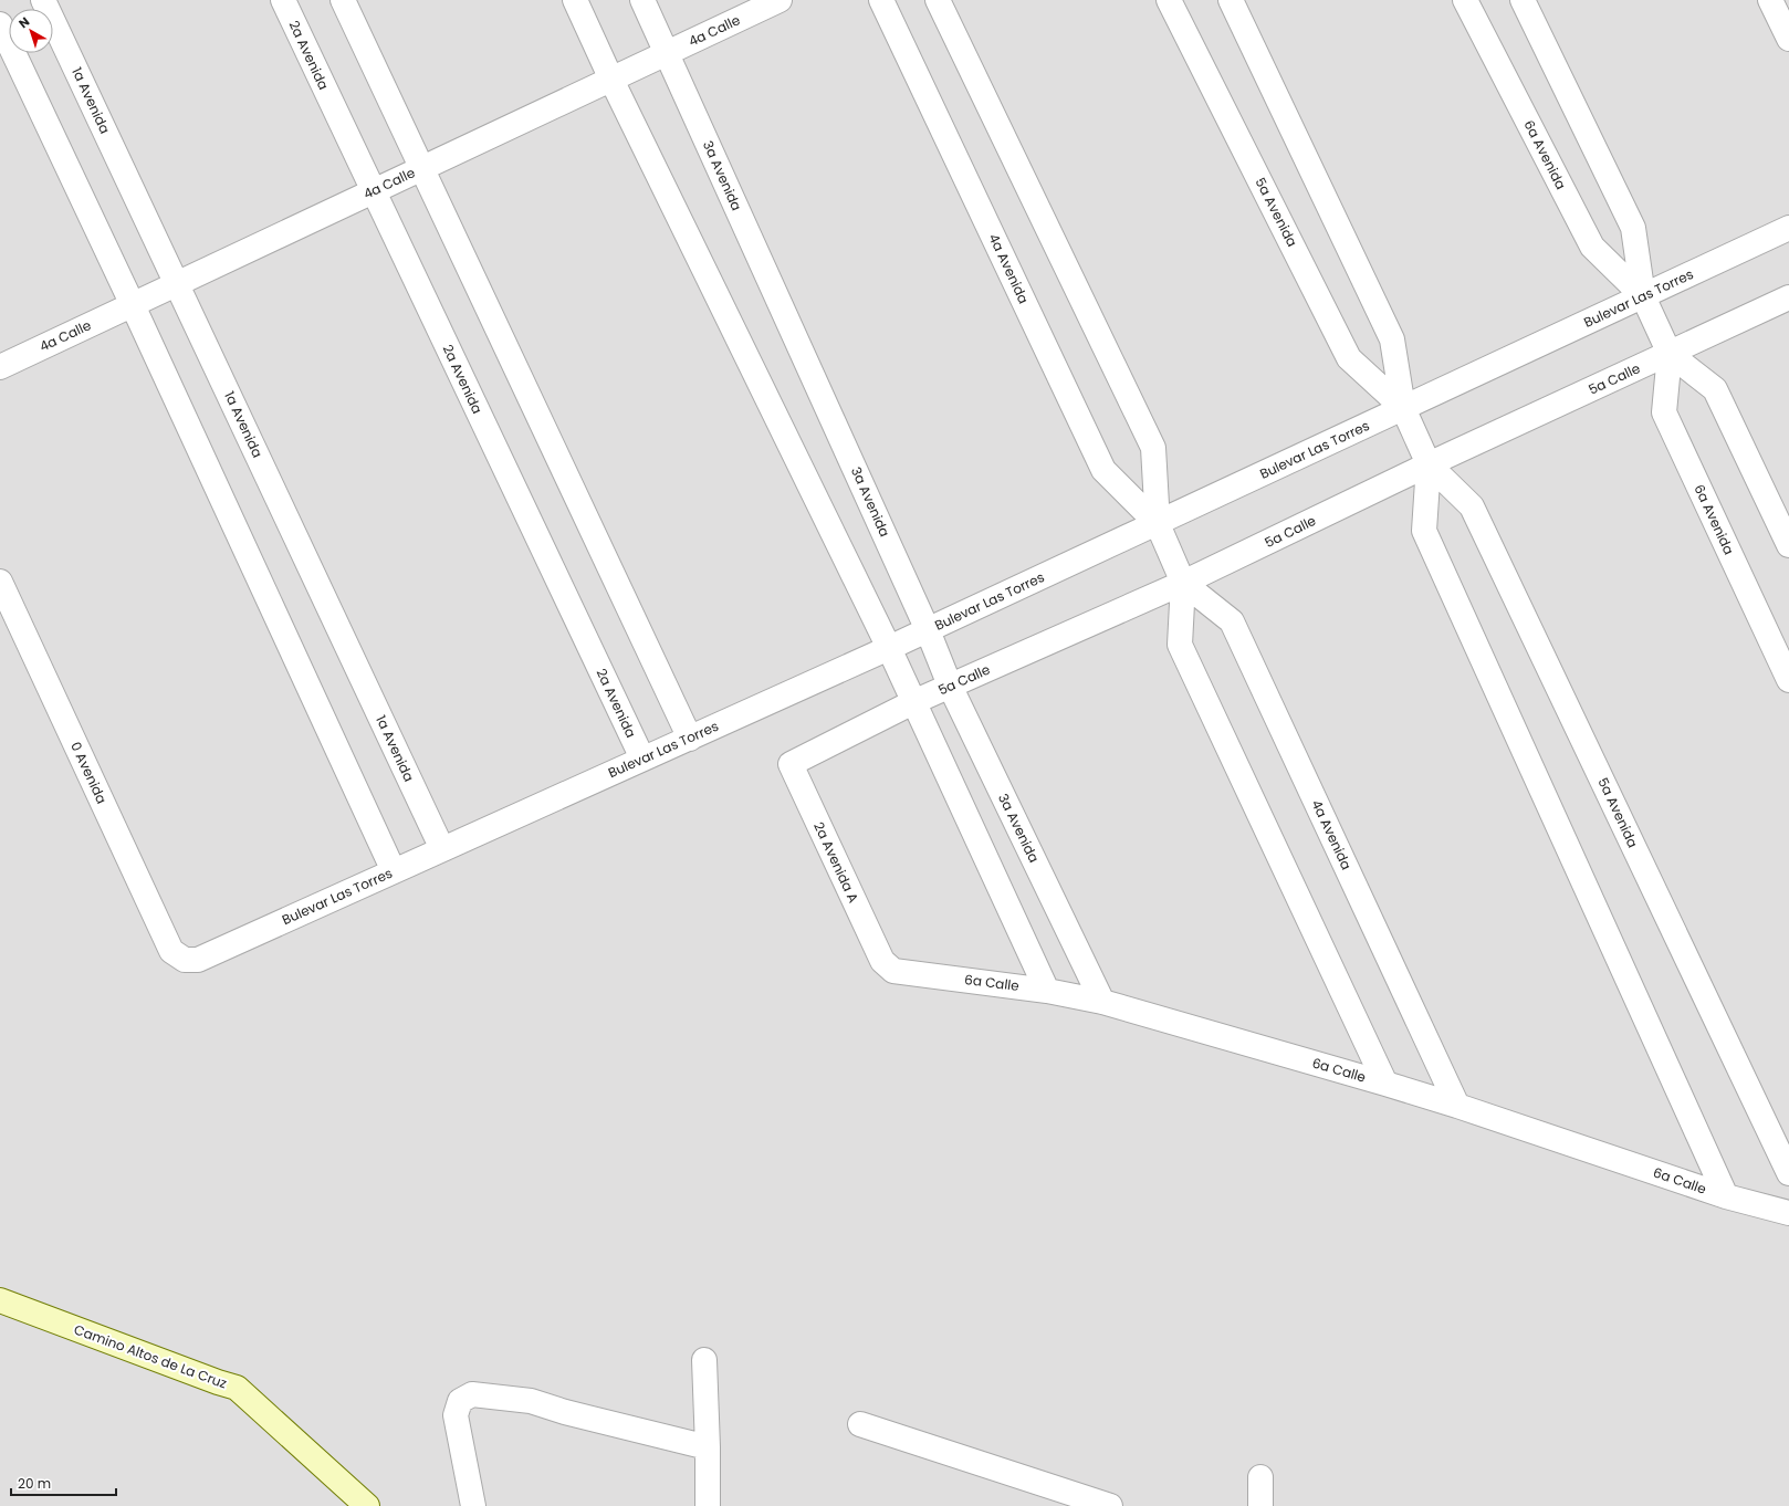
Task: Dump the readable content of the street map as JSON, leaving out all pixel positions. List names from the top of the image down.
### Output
{
  "streets": {
    "street": [
      "4a Calle",
      "2a Avenida",
      "1a Avenida",
      "6a Avenida",
      "3a Avenida",
      "5a Avenida",
      "4a Avenida",
      "Bulevar Las Torres",
      "5a Calle",
      "0 Avenida",
      "2a Avenida A",
      "6a Calle",
      "Camino Altos de La Cruz"
    ]
  },
  "crossings": [
    ["4a Calle", "2a Avenida"],
    ["4a Calle", "1a Avenida"],
    ["4a Calle", "3a Avenida"],
    ["2a Avenida", "Bulevar Las Torres"],
    ["1a Avenida", "Bulevar Las Torres"],
    ["6a Avenida", "Bulevar Las Torres"],
    ["6a Avenida", "5a Calle"],
    ["3a Avenida", "Bulevar Las Torres"],
    ["3a Avenida", "5a Calle"],
    ["3a Avenida", "6a Calle"],
    ["5a Avenida", "Bulevar Las Torres"],
    ["5a Avenida", "5a Calle"],
    ["5a Avenida", "6a Calle"],
    ["4a Avenida", "Bulevar Las Torres"],
    ["4a Avenida", "5a Calle"],
    ["4a Avenida", "6a Calle"],
    ["Bulevar Las Torres", "0 Avenida"],
    ["5a Calle", "2a Avenida A"],
    ["2a Avenida A", "6a Calle"]
  ],
  "scale_bar": "20 m",
  "north": "top left"
}
